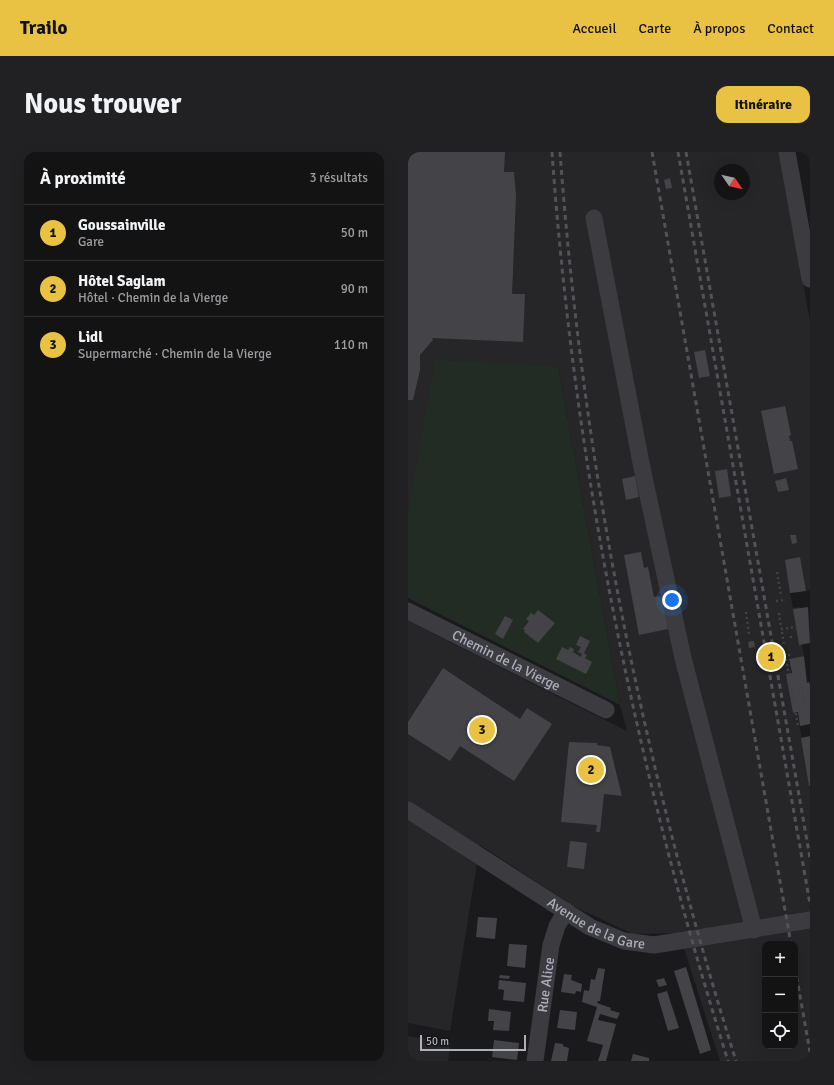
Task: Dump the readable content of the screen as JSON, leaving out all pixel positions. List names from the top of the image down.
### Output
{
  "streets": {
    "street": ["Chemin de la Vierge", "Avenue de la Gare", "Rue Alice"]
  },
  "crossings": [
    ["Avenue de la Gare", "Rue Alice"]
  ],
  "scale_bar": "50 m",
  "north": "bottom right",
  "page": {
    "header": "Trailo",
    "nav": [
      "Accueil",
      "Carte",
      "À propos",
      "Contact"
    ],
    "buttons": "Itinéraire",
    "title": "Nous trouver",
    "heading": ["À proximité", "3 résultats"],
    "list": [
      {
        "mark": "1",
        "name": "Goussainville",
        "note": "Gare",
        "value": "50 m"
      },
      {
        "mark": "2",
        "name": "Hôtel Saglam",
        "note": "Hôtel · Chemin de la Vierge",
        "value": "90 m"
      },
      {
        "mark": "3",
        "name": "Lidl",
        "note": "Supermarché · Chemin de la Vierge",
        "value": "110 m"
      }
    ],
    "pins": ["1", "3", "2"],
    "map_buttons": ["+", "−"],
    "scale": "50 m"
  }
}
